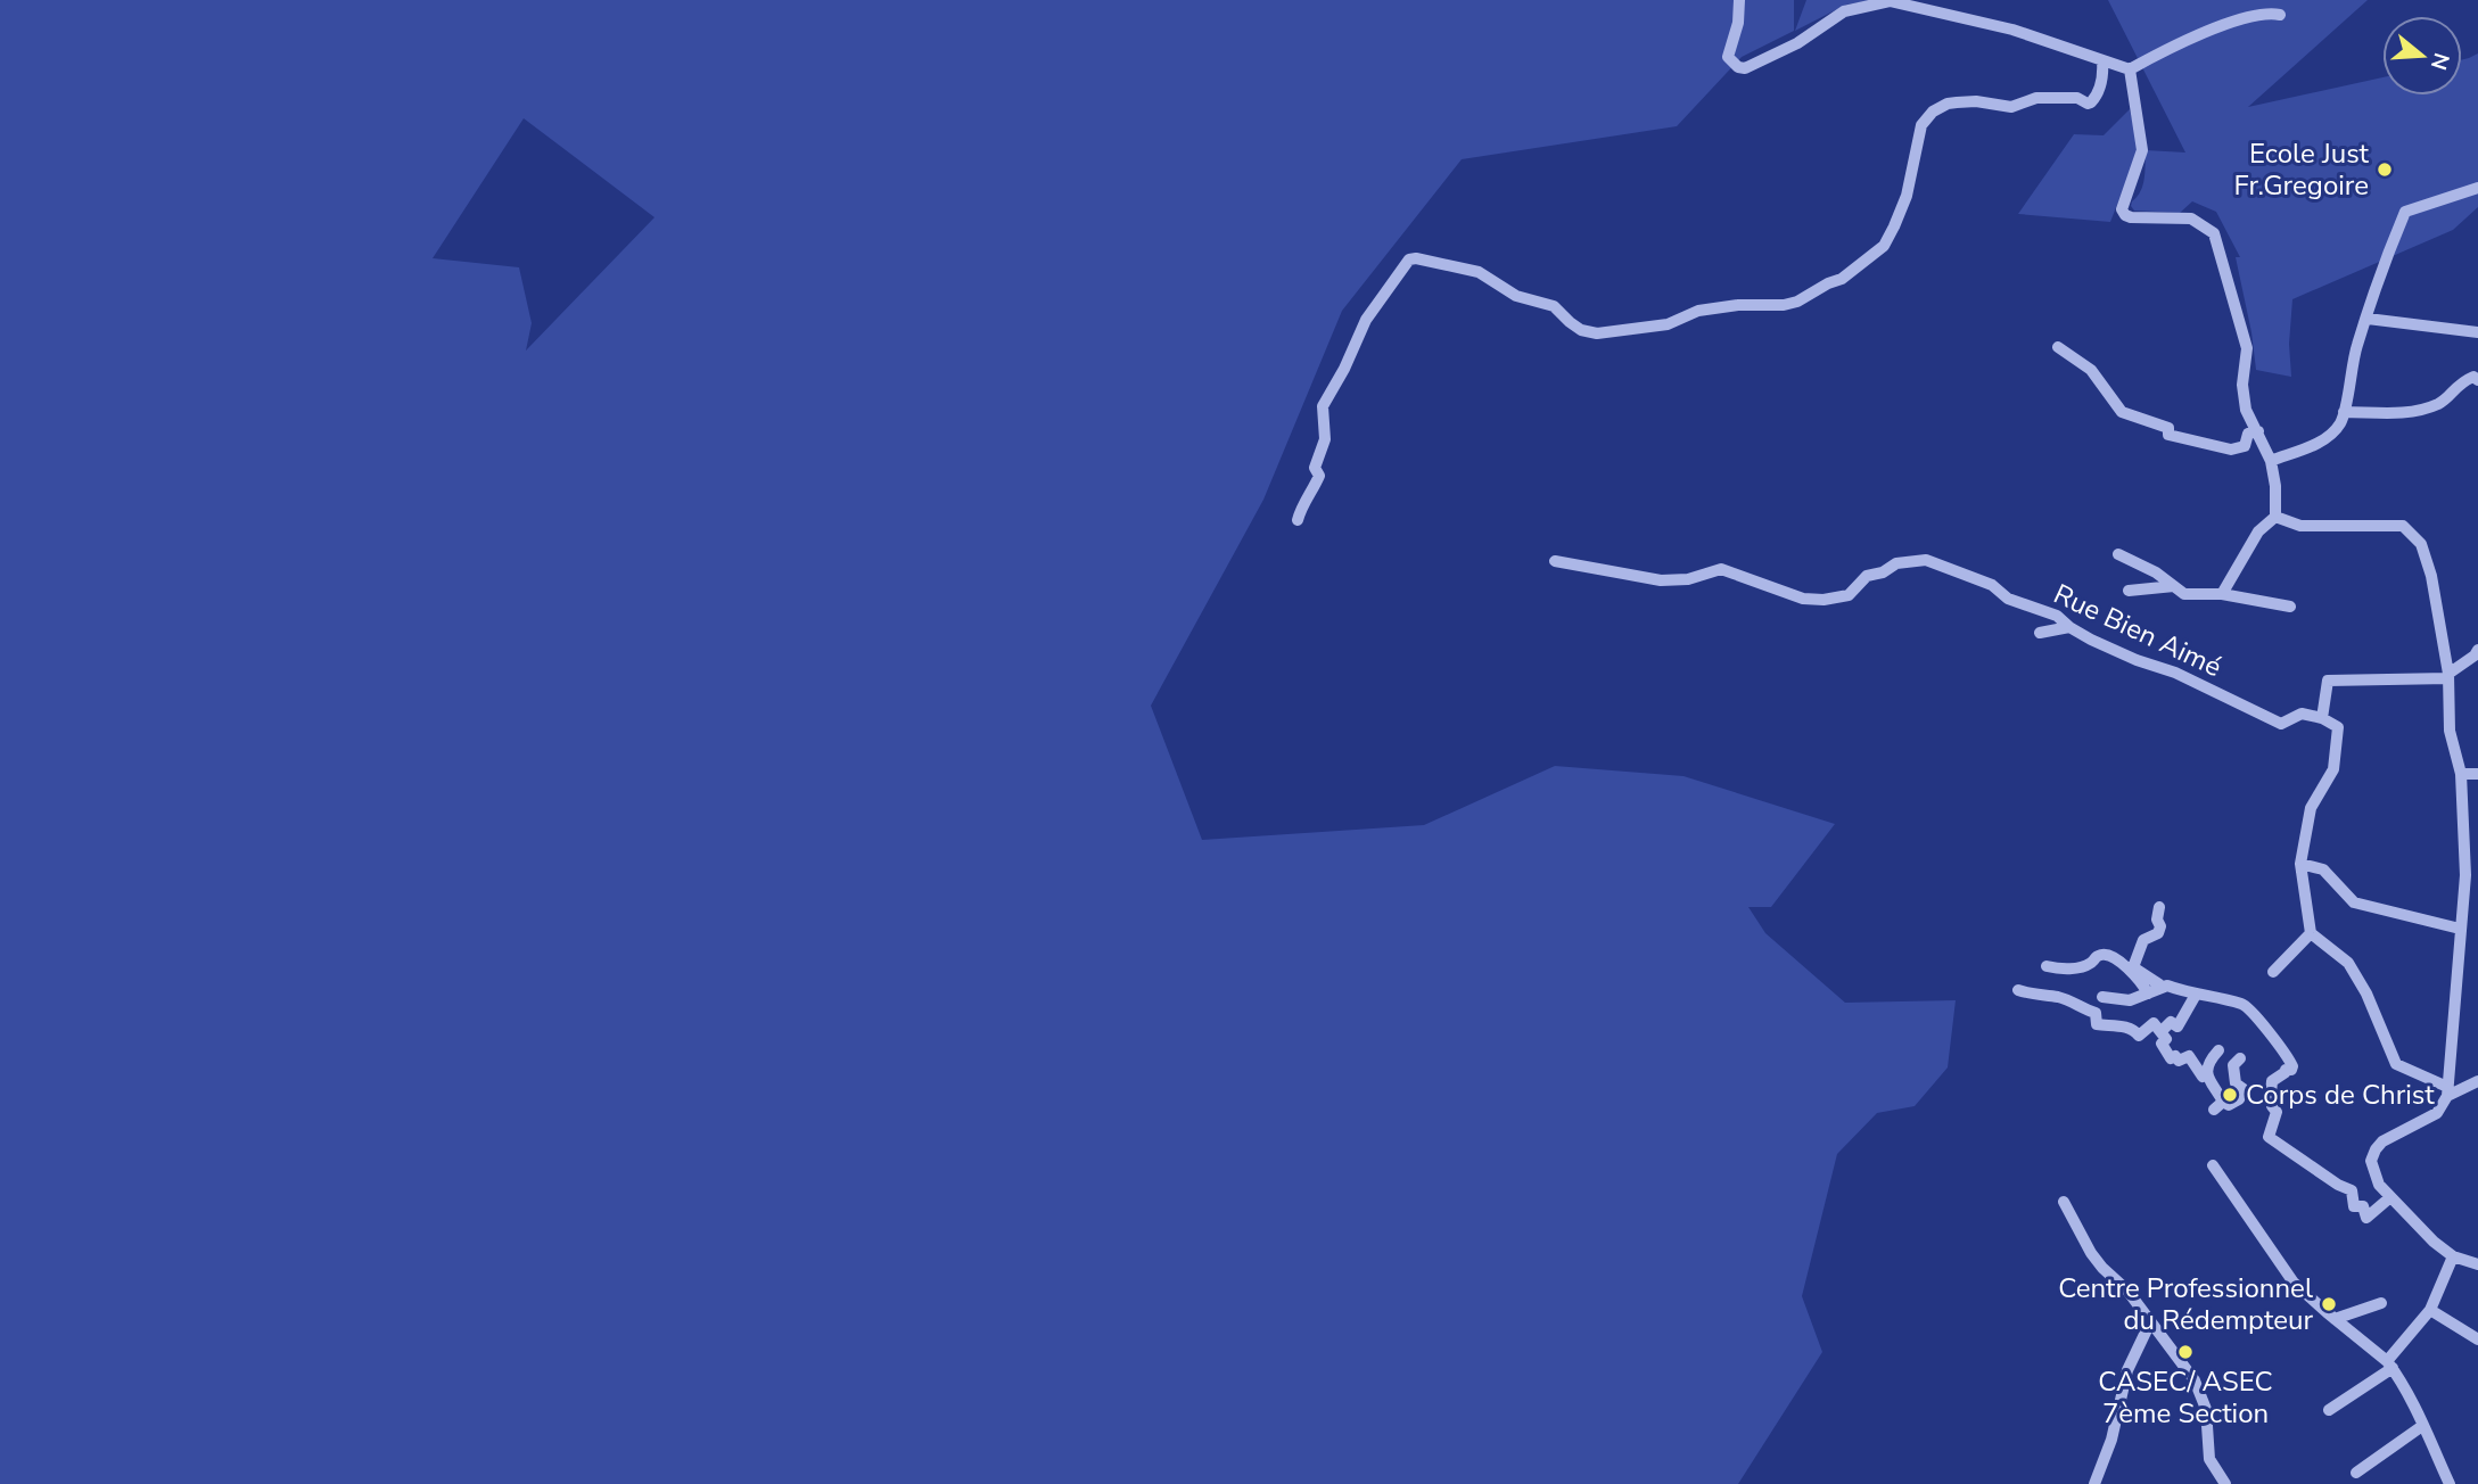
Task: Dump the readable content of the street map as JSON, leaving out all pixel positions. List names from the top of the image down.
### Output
{
  "streets": {
    "street": ["Rue Bien Aimé"]
  },
  "places": [
    "Ecole Just Fr.Gregoire",
    "Corps de Christ",
    "Centre Professionnel du Rédempteur",
    "CASEC/ ASEC 7ème Section"
  ],
  "north": "right"
}
